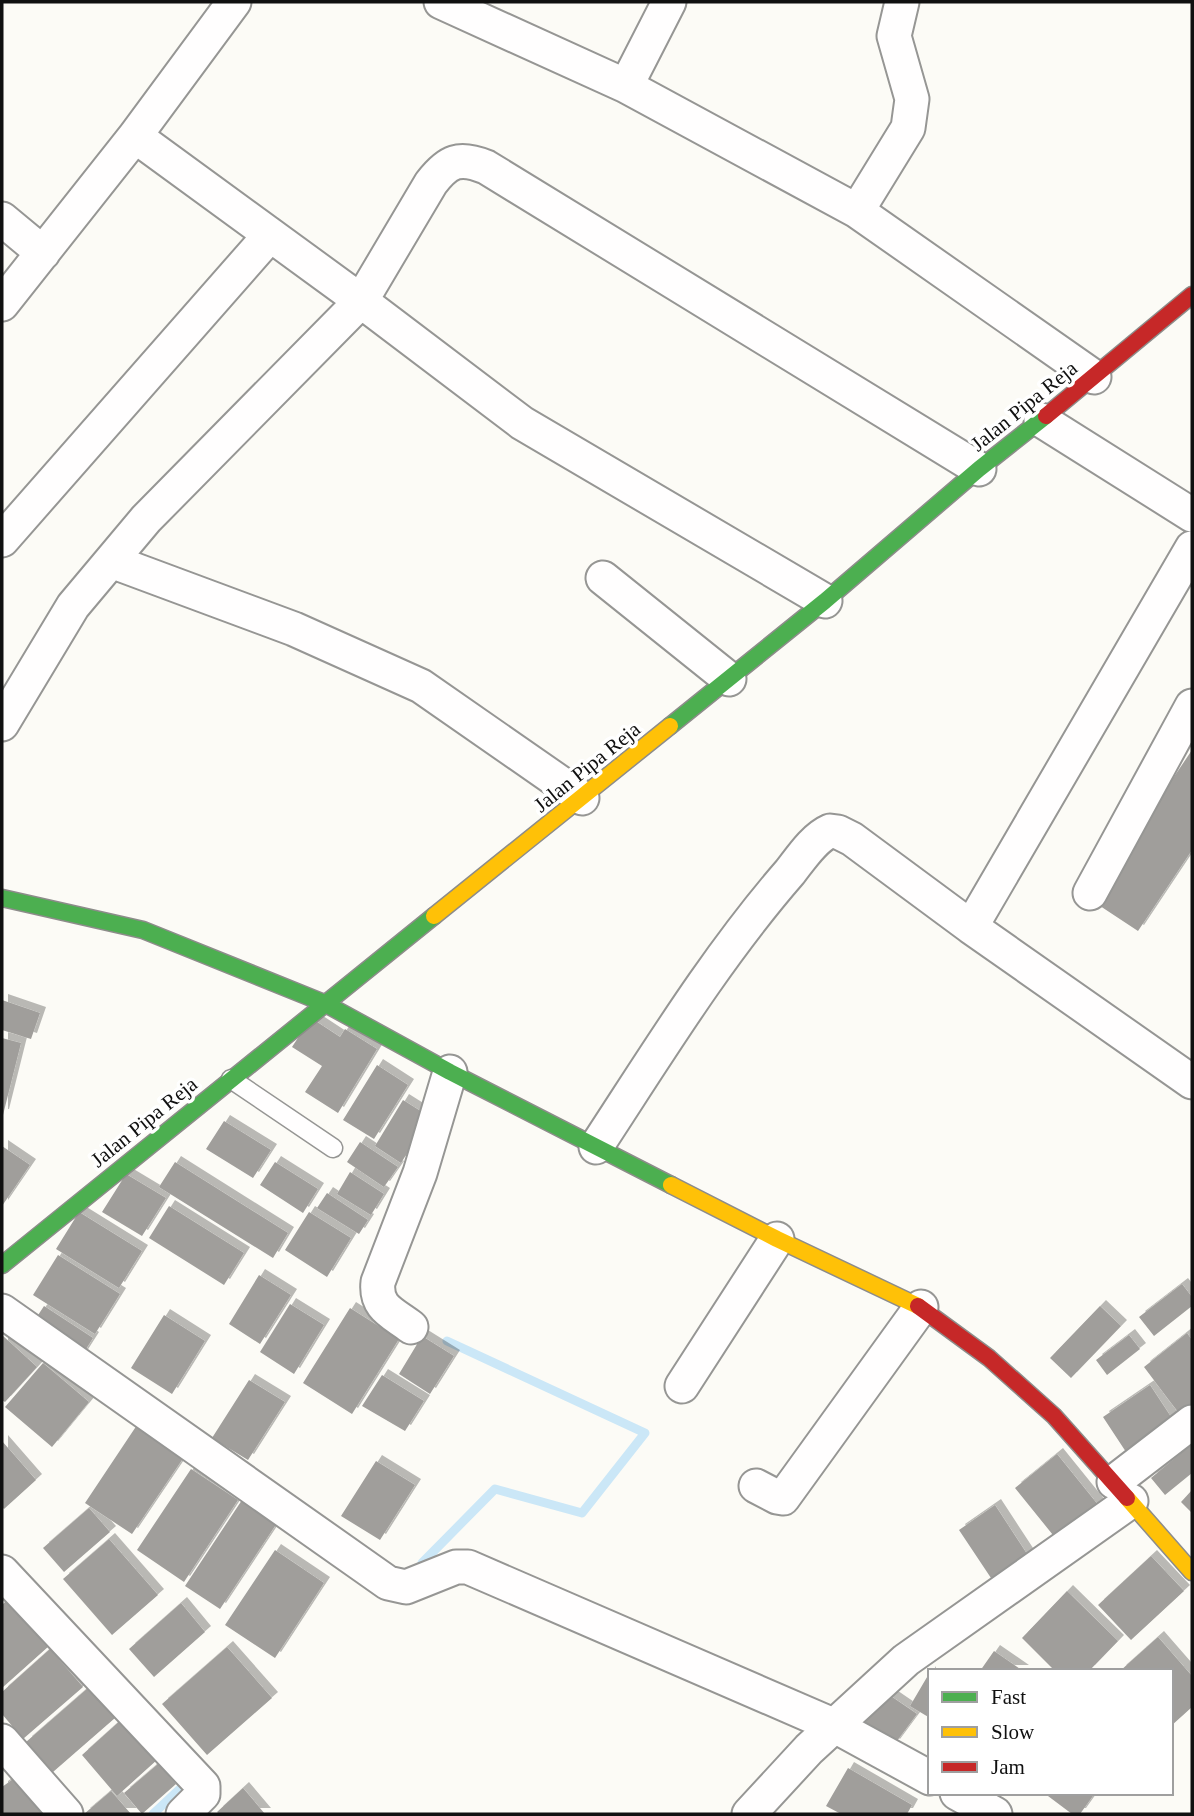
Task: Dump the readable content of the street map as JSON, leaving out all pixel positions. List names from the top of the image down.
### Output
{
  "streets": {
    "street": ["Jalan Pipa Reja"]
  },
  "legend": ["Fast", "Slow", "Jam"]
}
